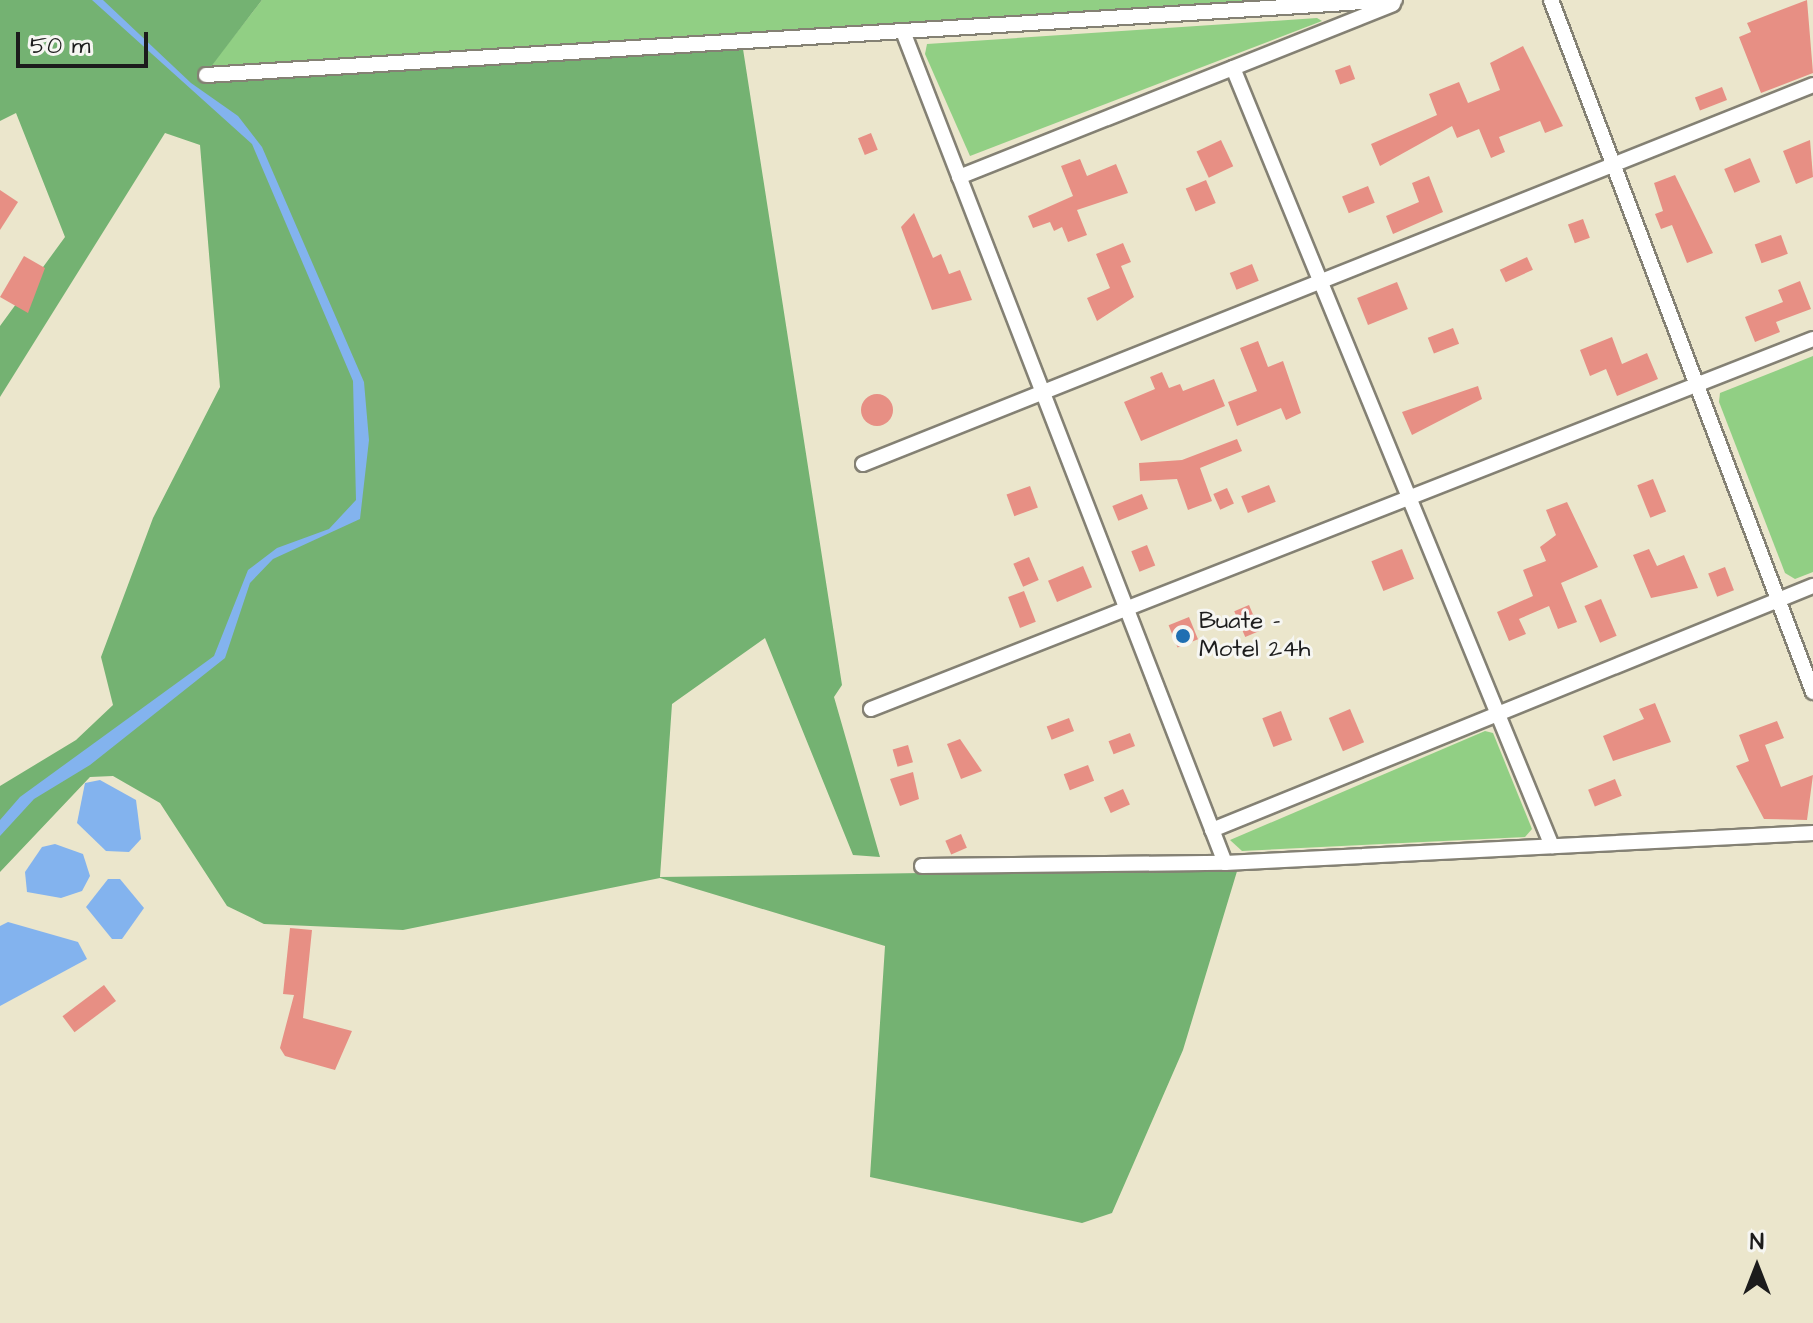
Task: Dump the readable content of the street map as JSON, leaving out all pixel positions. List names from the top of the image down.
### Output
{
  "places": ["Buate - Motel 24h"],
  "scale_bar": "50 m",
  "north": "top"
}
